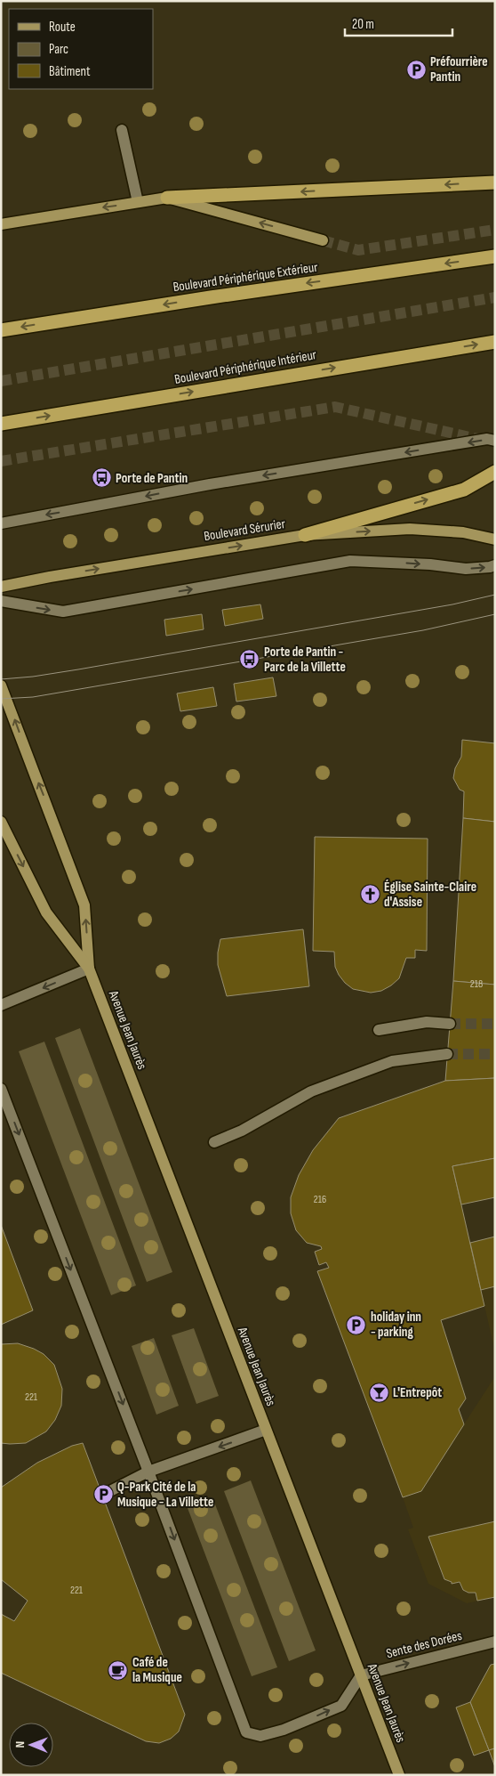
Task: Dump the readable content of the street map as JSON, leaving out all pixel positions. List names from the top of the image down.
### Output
{
  "streets": {
    "highway": ["Boulevard Périphérique Extérieur", "Boulevard Périphérique Intérieur"],
    "main road": ["Boulevard Sérurier", "Avenue Jean Jaurès"],
    "street": ["Sente des Dorées"]
  },
  "crossings": [
    ["Avenue Jean Jaurès", "Sente des Dorées"]
  ],
  "one_way": ["Boulevard Périphérique Intérieur", "Boulevard Sérurier", "Sente des Dorées"],
  "places": {
    "parking": ["Préfourrière Pantin", "holiday inn - parking", "Q-Park Cité de la Musique - La Villette"],
    "bus stop": ["Porte de Pantin", "Porte de Pantin - Parc de la Villette"],
    "church": ["Église Sainte-Claire d'Assise"],
    "bar": ["L'Entrepôt"],
    "cafe": ["Café de la Musique"]
  },
  "house_numbers": [
    "218",
    "216",
    "221",
    "221"
  ],
  "legend": ["Route", "Parc", "Bâtiment"],
  "scale_bar": "20 m",
  "north": "left"
}
